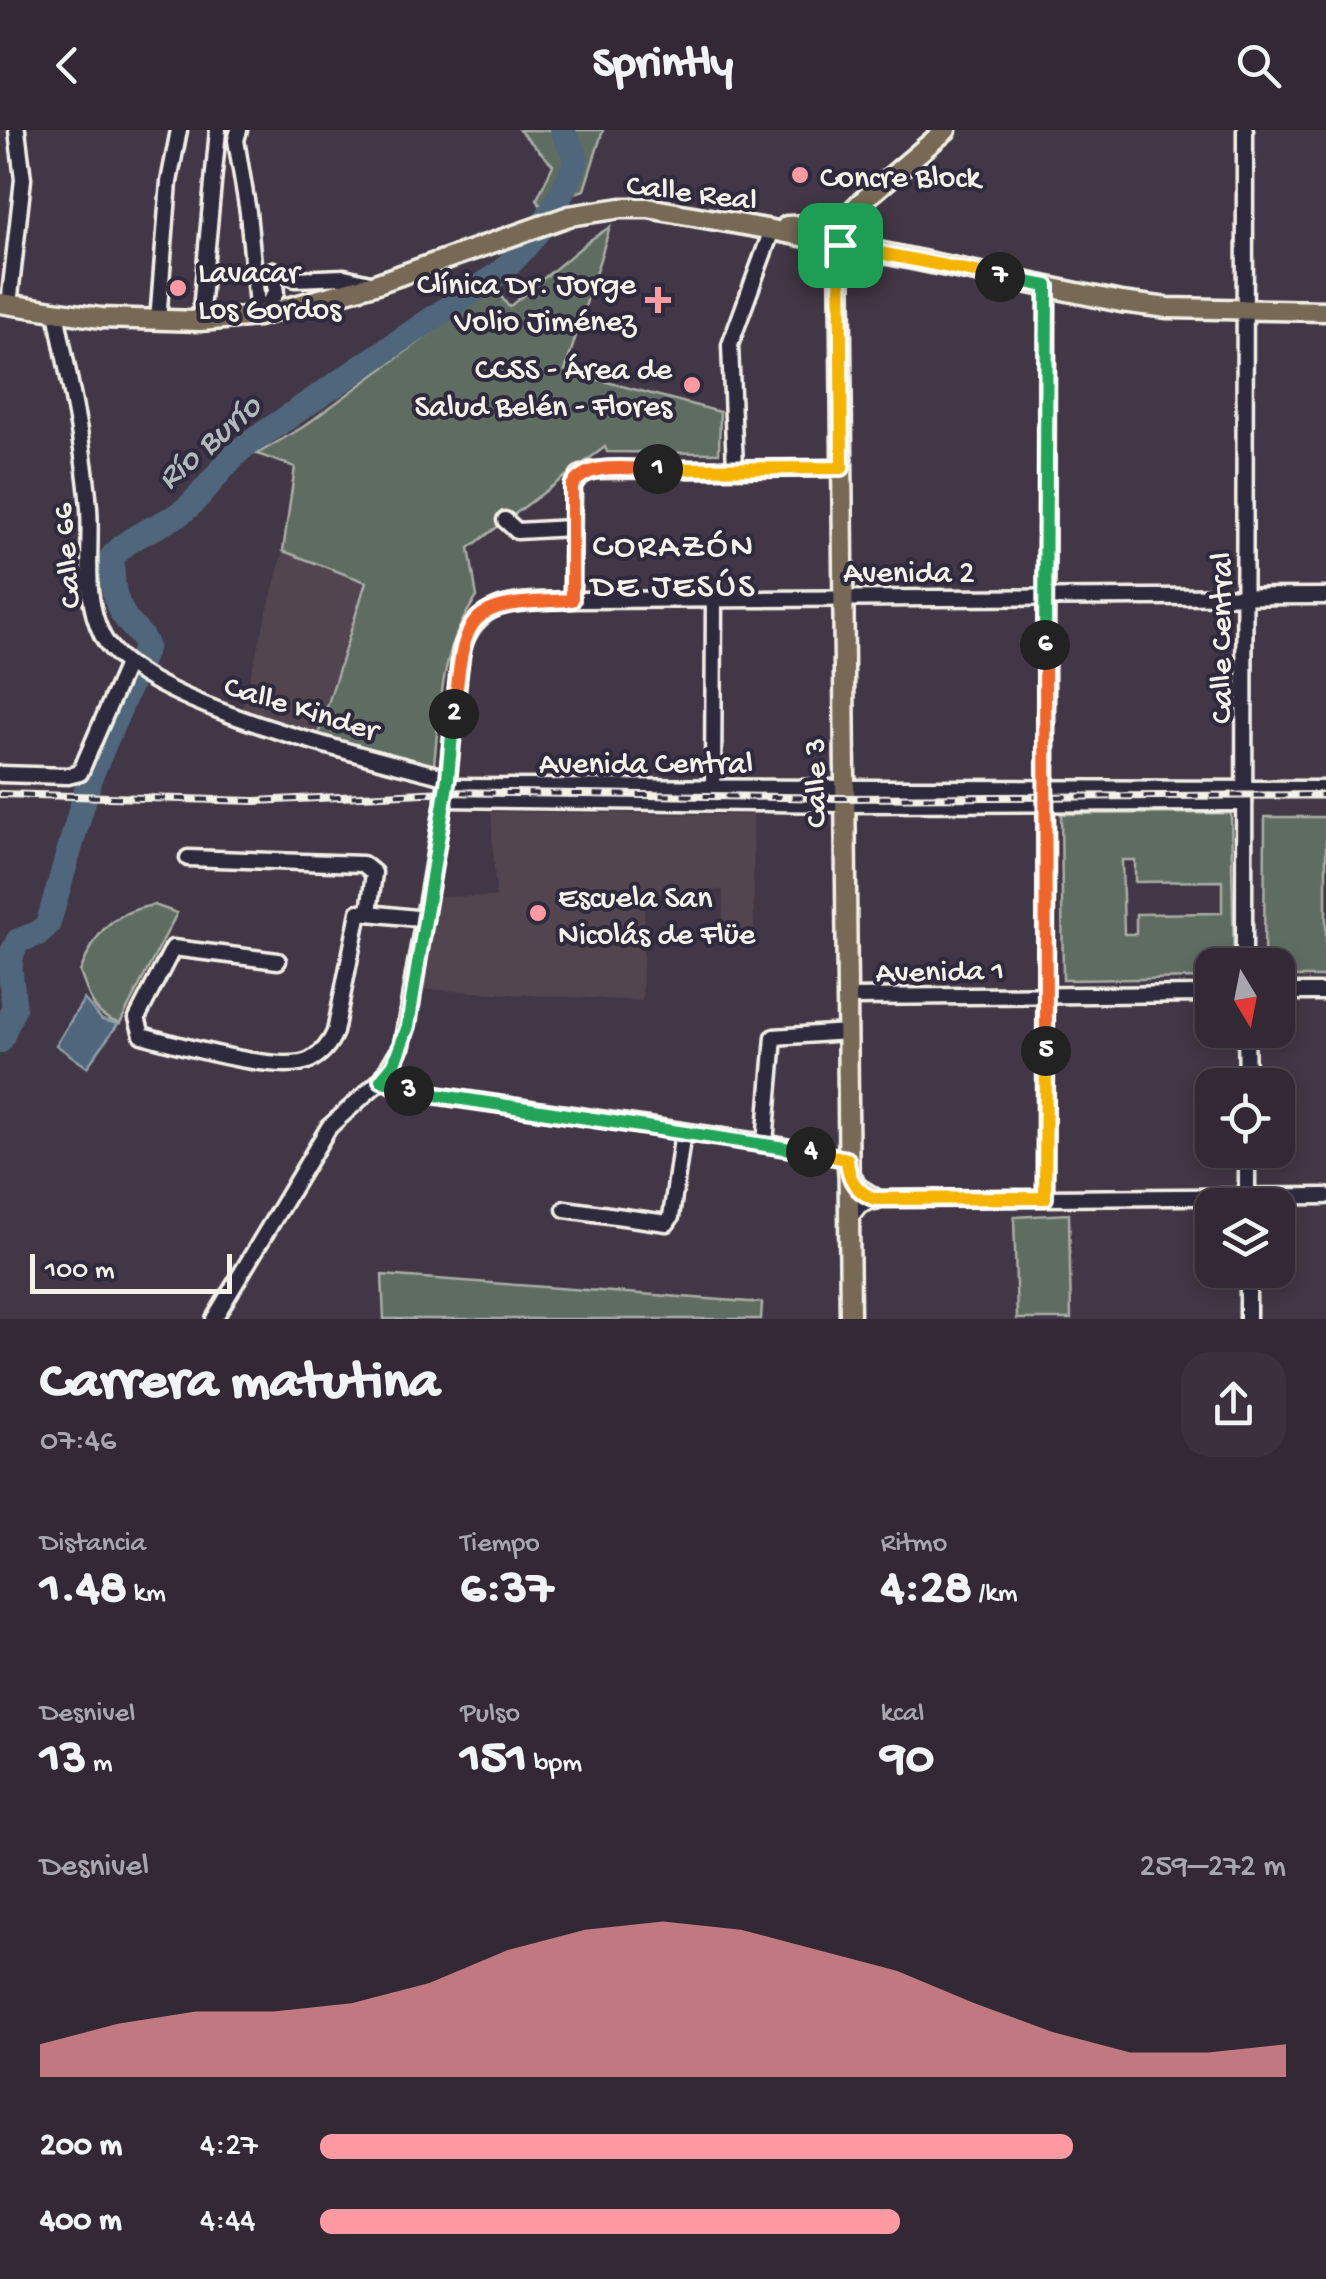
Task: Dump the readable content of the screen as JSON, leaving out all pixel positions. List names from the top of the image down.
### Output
{
  "streets": {
    "main road": ["Calle Real", "Calle 3"],
    "street": [
      "Calle 66",
      "Avenida 2",
      "Calle Central",
      "Calle Kinder",
      "Avenida Central",
      "Avenida 1"
    ]
  },
  "crossings": [
    ["Calle Real", "Calle 66"],
    ["Calle Real", "Calle Central"],
    ["Calle Real", "Calle 3"],
    ["Calle 66", "Calle Kinder"],
    ["Avenida 2", "Calle Central"],
    ["Avenida 2", "Calle Kinder"],
    ["Avenida 2", "Avenida Central"],
    ["Avenida 2", "Calle 3"],
    ["Calle Central", "Avenida Central"],
    ["Calle Kinder", "Avenida Central"],
    ["Avenida Central", "Calle 3"],
    ["Calle 3", "Avenida 1"]
  ],
  "districts": ["CORAZÓN DE JESÚS"],
  "water": ["Río Burío"],
  "places": {
    "other": [
      "Concre Block",
      "Lavacar Los Gordos",
      "CCSS - Área de Salud Belén - Flores",
      "Escuela San Nicolás de Flüe"
    ],
    "health": ["Clínica Dr. Jorge Volio Jiménez"]
  },
  "scale_bar": "100 m",
  "north": "bottom",
  "page": {
    "header": "Sprintly",
    "pins": [
      "7",
      "1",
      "6",
      "2",
      "5",
      "3",
      "4"
    ],
    "scale": "100 m",
    "heading": ["Carrera matutina", "07:46"],
    "stats": [
      ["Distancia", "1.48 km"],
      ["Tiempo", "6:37"],
      ["Ritmo", "4:28 /km"],
      ["Desnivel", "13 m"],
      ["Pulso", "151 bpm"],
      ["kcal", "90"]
    ],
    "chart": ["Desnivel", "259–272 m"],
    "list": [
      {
        "name": "200 m",
        "note": "4:27"
      },
      {
        "name": "400 m",
        "note": "4:44"
      }
    ]
  }
}
